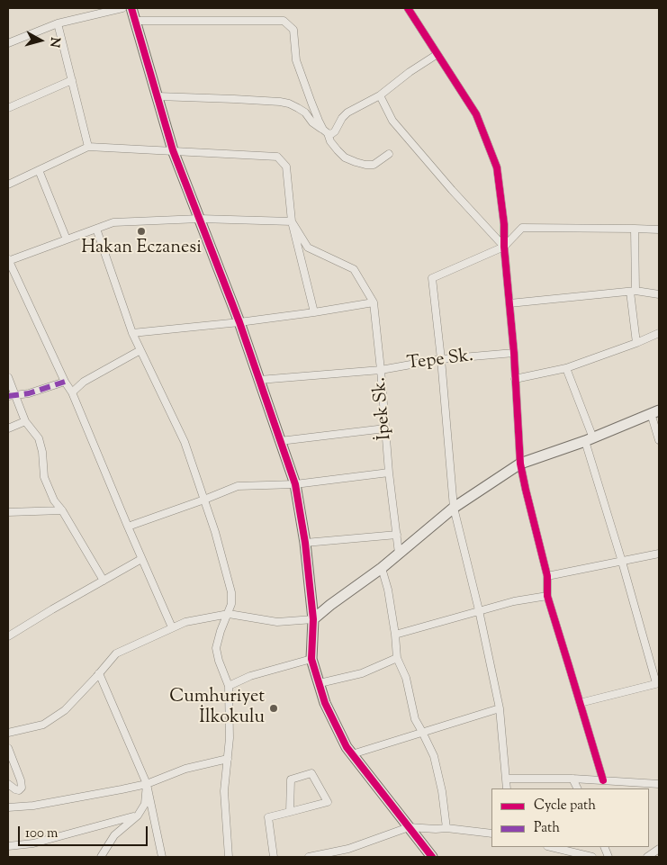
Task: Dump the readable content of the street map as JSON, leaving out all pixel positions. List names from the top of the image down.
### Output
{
  "streets": {
    "street": ["Tepe Sk.", "İpek Sk."]
  },
  "crossings": [
    ["Tepe Sk.", "İpek Sk."]
  ],
  "places": ["Hakan Eczanesi", "Cumhuriyet İlkokulu"],
  "legend": ["Cycle path", "Path"],
  "scale_bar": "100 m",
  "north": "right"
}
